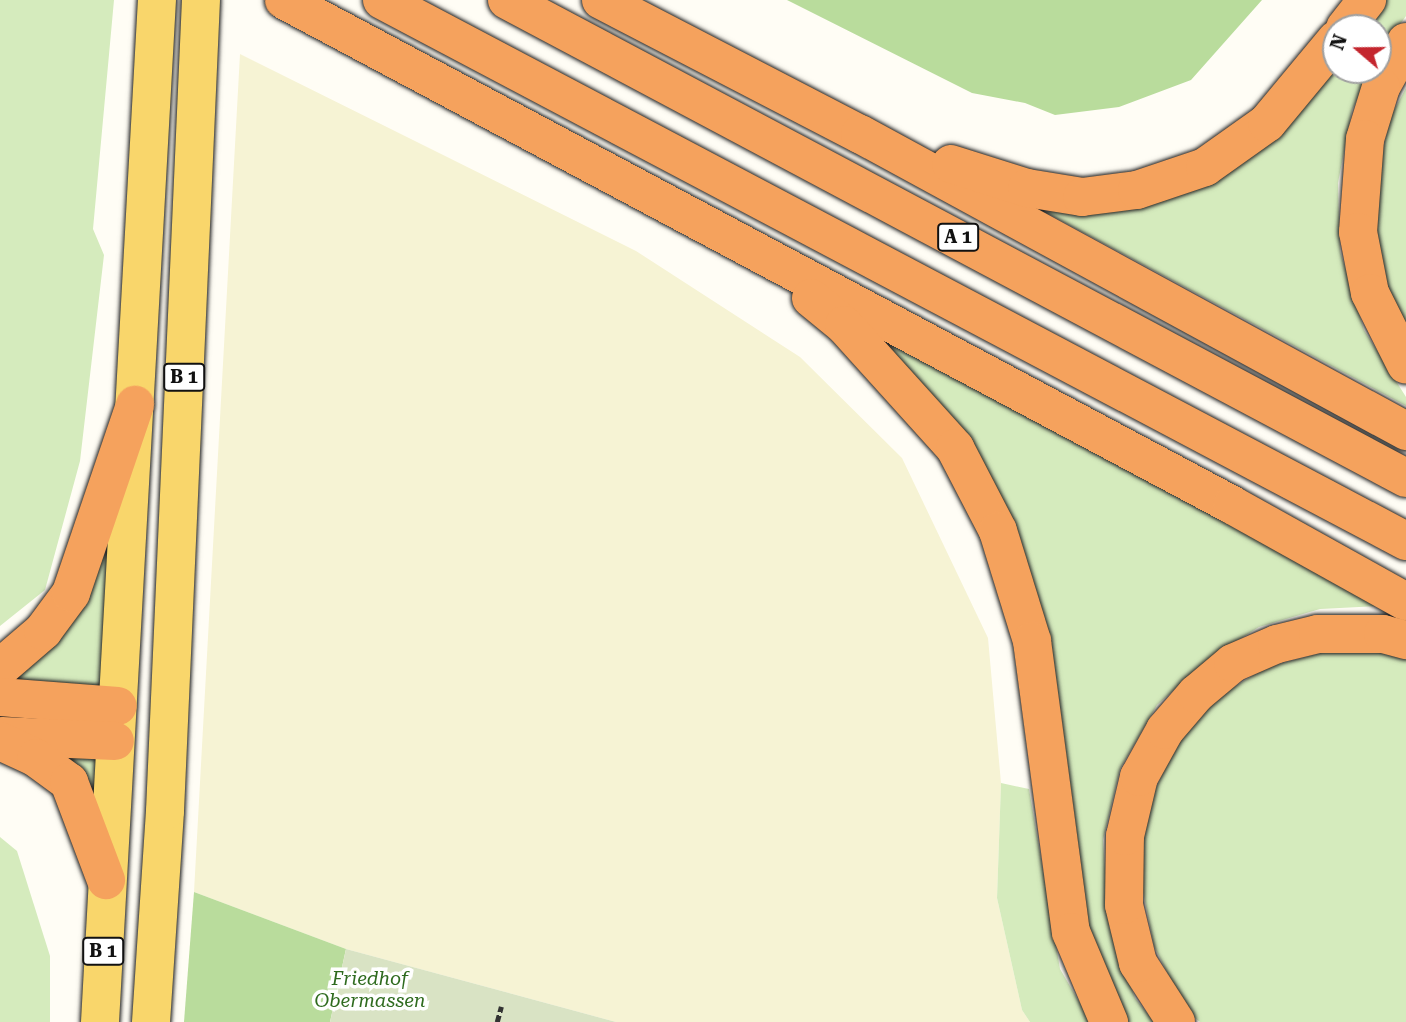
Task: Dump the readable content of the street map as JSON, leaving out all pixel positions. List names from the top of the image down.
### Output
{
  "streets": {
    "highway": ["A 1"],
    "main road": ["B 1"]
  },
  "parks": ["Friedhof Obermassen"],
  "north": "left"
}
